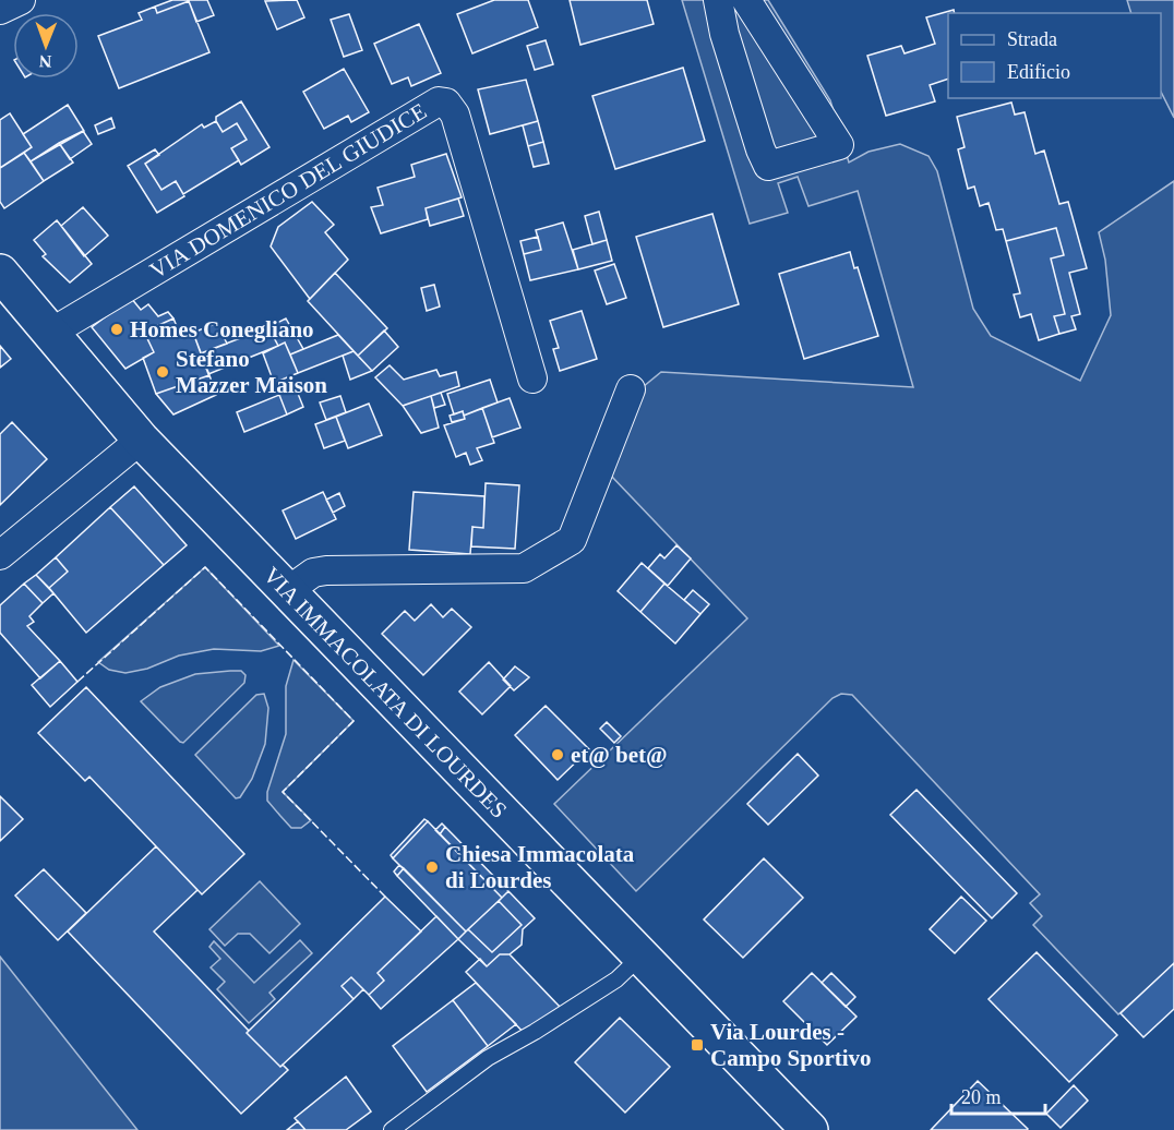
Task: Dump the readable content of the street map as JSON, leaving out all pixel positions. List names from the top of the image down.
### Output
{
  "streets": {
    "street": ["VIA DOMENICO DEL GIUDICE", "VIA IMMACOLATA DI LOURDES"]
  },
  "crossings": [
    ["VIA DOMENICO DEL GIUDICE", "VIA IMMACOLATA DI LOURDES"]
  ],
  "places": {
    "other": [
      "Homes Conegliano",
      "Stefano Mazzer Maison",
      "et@ bet@",
      "Chiesa Immacolata di Lourdes"
    ],
    "transit": ["Via Lourdes - Campo Sportivo"]
  },
  "legend": ["Strada", "Edificio"],
  "scale_bar": "20 m",
  "north": "bottom"
}
